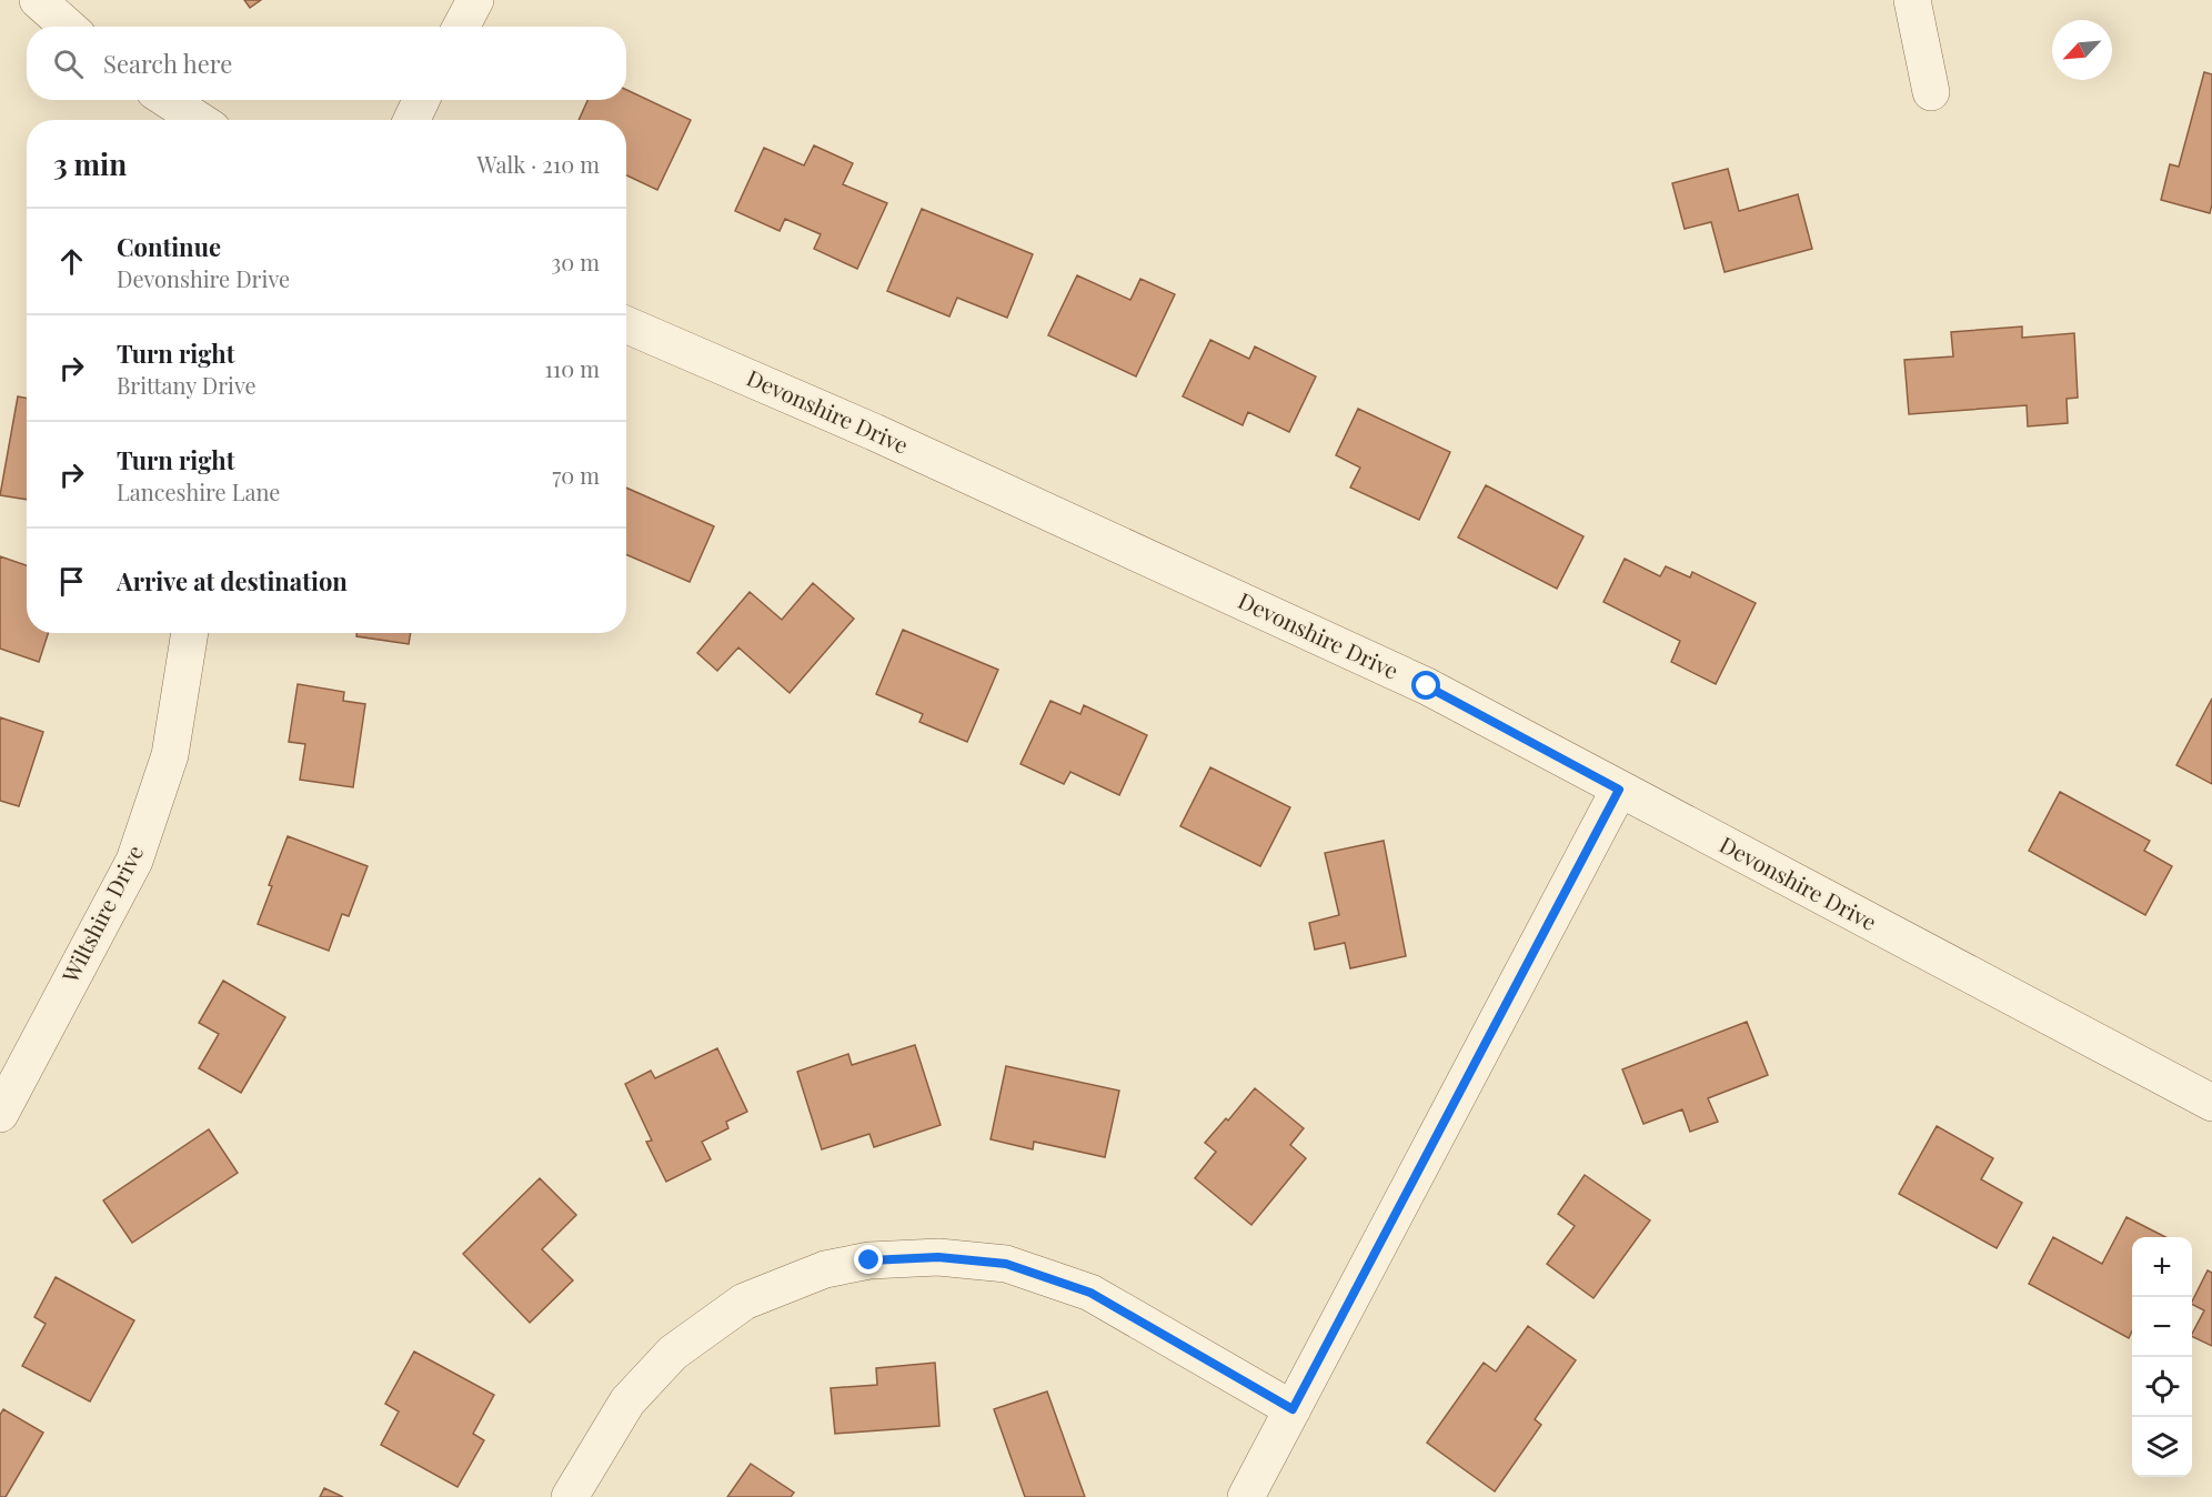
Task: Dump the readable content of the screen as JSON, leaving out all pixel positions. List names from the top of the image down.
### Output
{
  "streets": {
    "street": ["Devonshire Drive", "Wiltshire Drive"]
  },
  "north": "bottom left",
  "page": {
    "search": "Search here",
    "heading": ["3 min", "Walk · 210 m"],
    "list": [
      ["Continue", "Devonshire Drive", "30 m"],
      ["Turn right", "Brittany Drive", "110 m"],
      ["Turn right", "Lanceshire Lane", "70 m"],
      "Arrive at destination"
    ],
    "map_buttons": ["+", "−"]
  }
}
